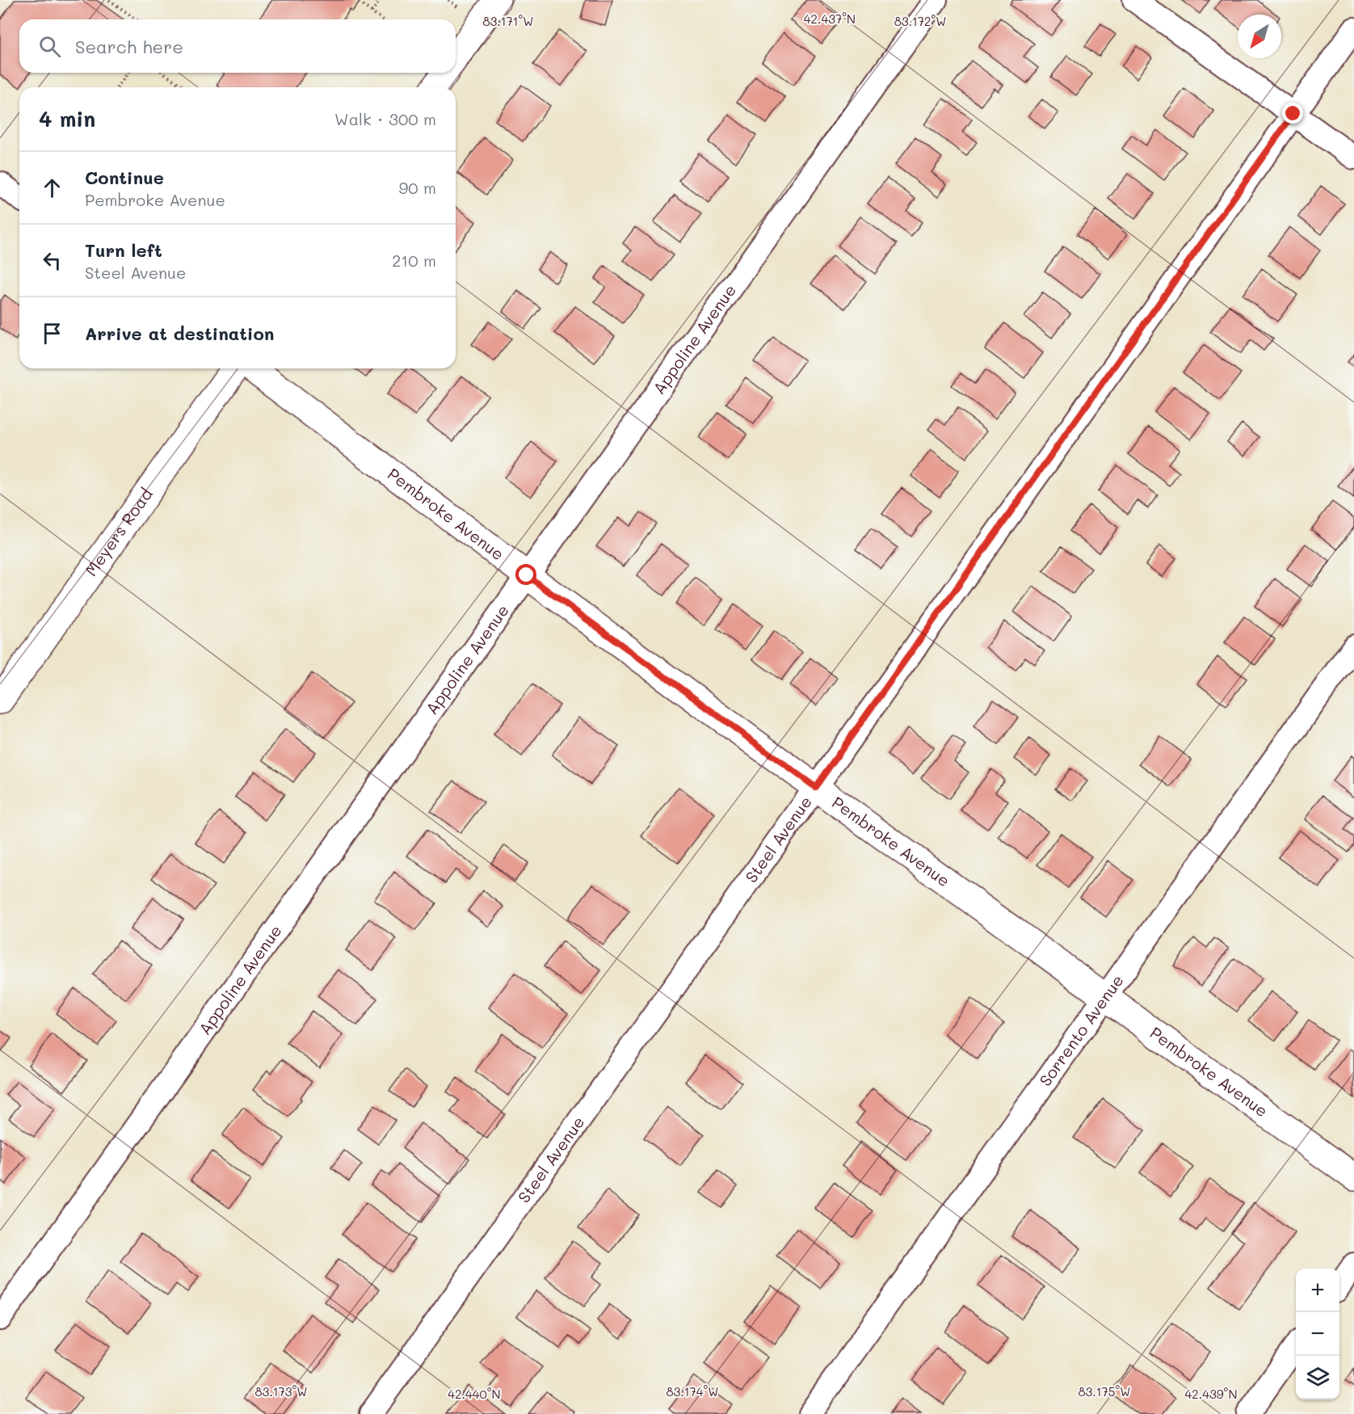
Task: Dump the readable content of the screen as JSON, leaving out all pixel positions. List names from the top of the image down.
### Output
{
  "streets": {
    "street": [
      "Appoline Avenue",
      "Pembroke Avenue",
      "Meyers Road",
      "Steel Avenue",
      "Sorrento Avenue"
    ]
  },
  "crossings": [
    ["Appoline Avenue", "Pembroke Avenue"],
    ["Pembroke Avenue", "Steel Avenue"],
    ["Pembroke Avenue", "Sorrento Avenue"]
  ],
  "north": "bottom left",
  "page": {
    "search": "Search here",
    "heading": ["4 min", "Walk · 300 m"],
    "list": [
      ["Continue", "Pembroke Avenue", "90 m"],
      ["Turn left", "Steel Avenue", "210 m"],
      "Arrive at destination"
    ],
    "map_buttons": ["+", "−"]
  },
  "coordinates": [
    "42.437°N",
    "83.171°W",
    "83.172°W",
    "83.173°W",
    "83.174°W",
    "83.175°W",
    "42.440°N",
    "42.439°N"
  ]
}
